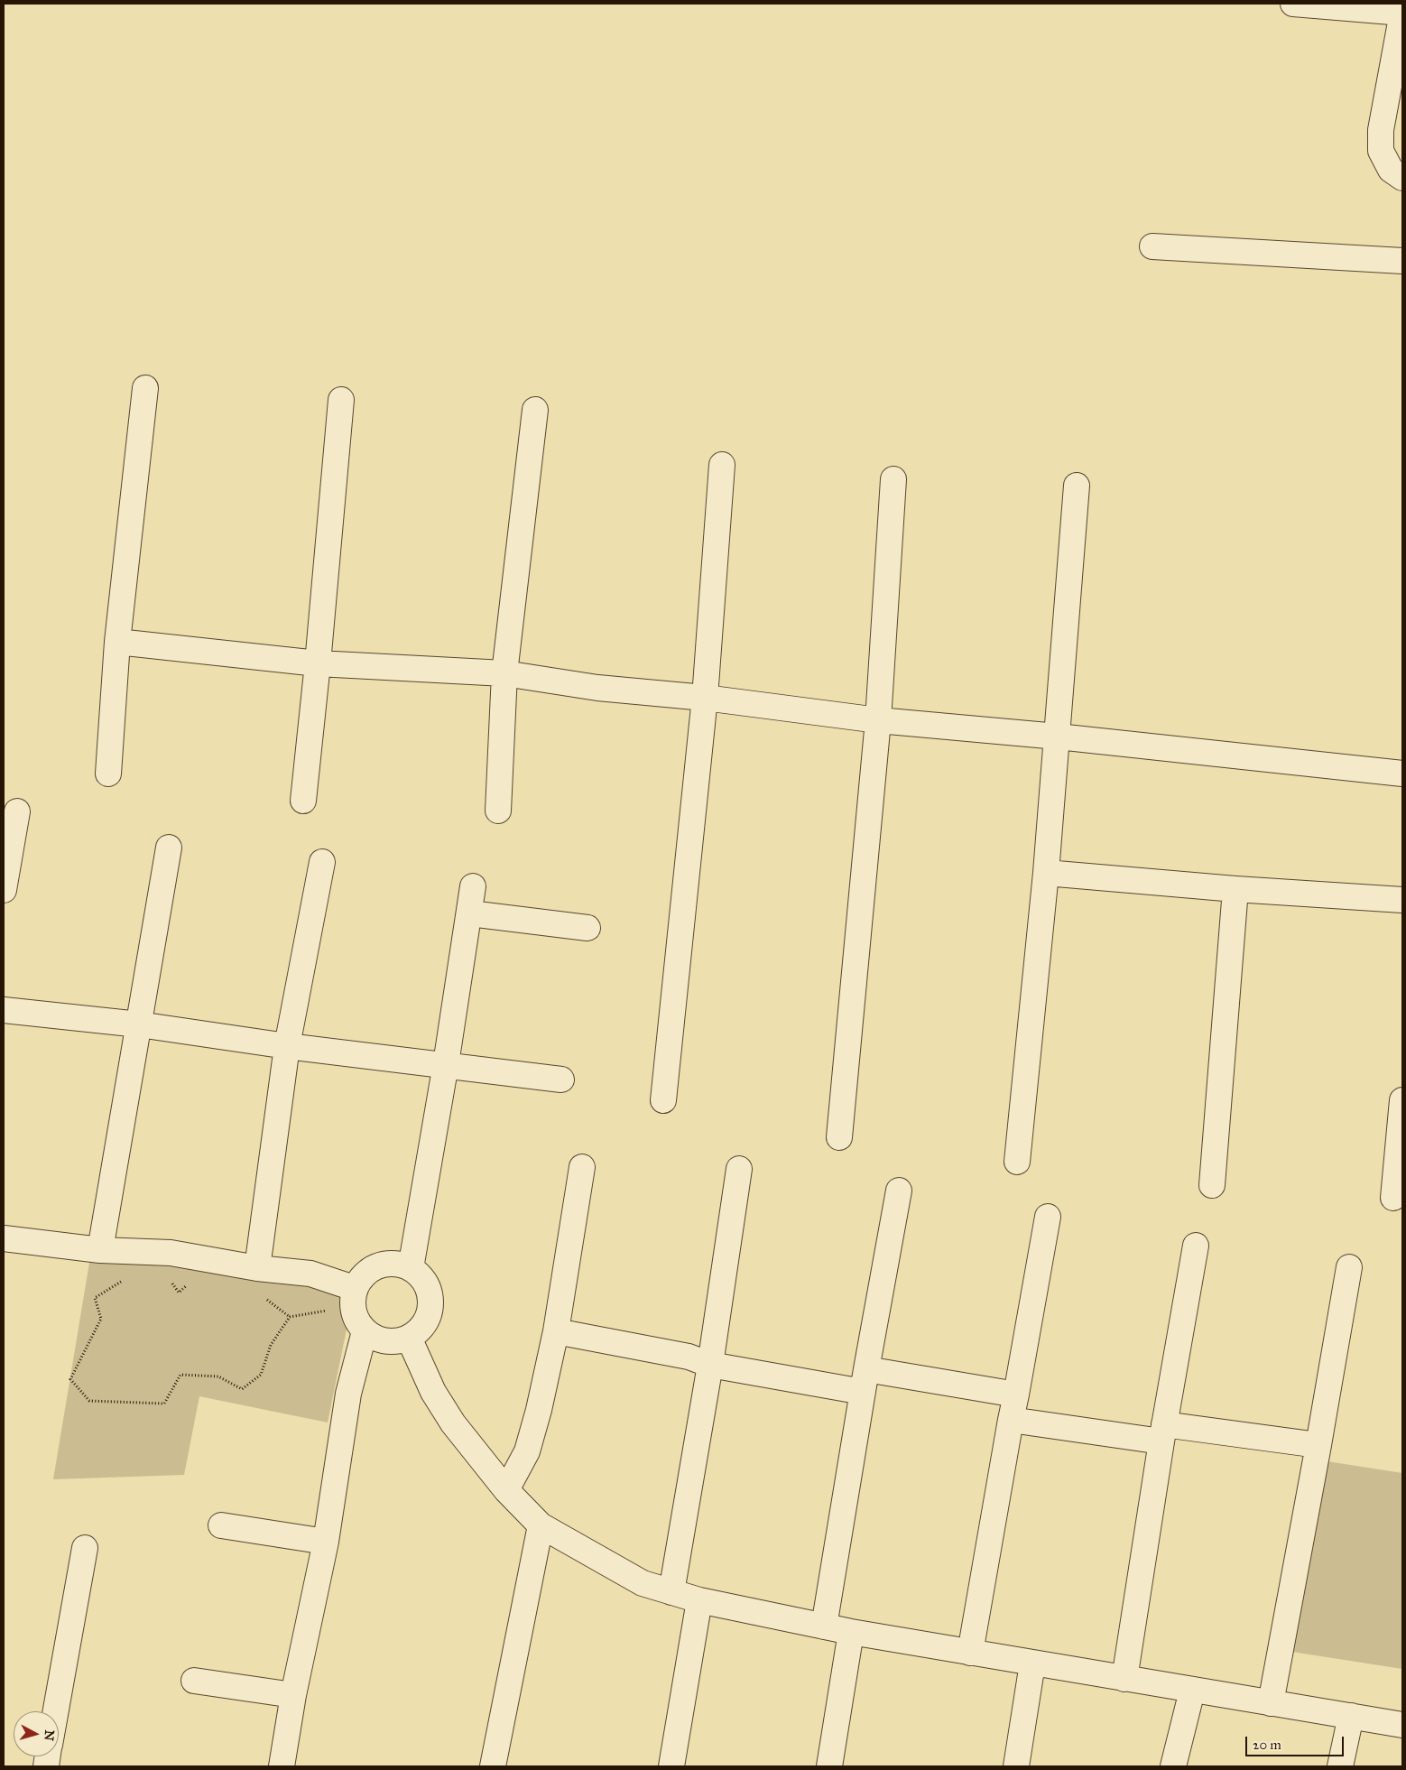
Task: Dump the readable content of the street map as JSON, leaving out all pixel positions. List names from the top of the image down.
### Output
{
  "scale_bar": "20 m",
  "north": "right"
}
